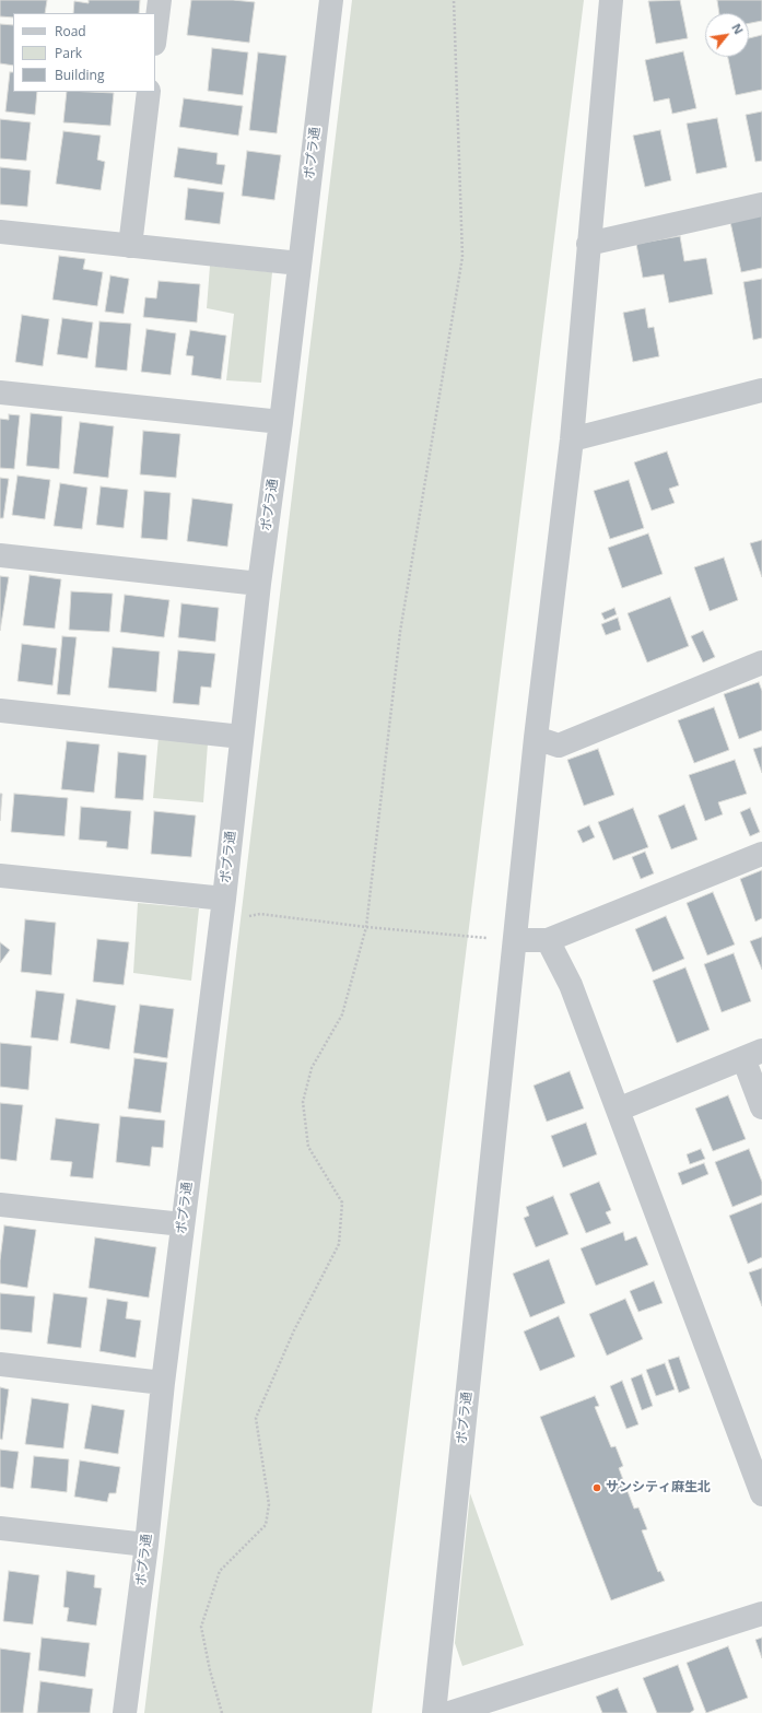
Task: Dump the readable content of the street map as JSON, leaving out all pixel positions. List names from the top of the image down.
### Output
{
  "streets": {
    "street": ["ポプラ通"]
  },
  "places": ["サンシティ麻生北"],
  "legend": ["Road", "Park", "Building"],
  "north": "top right"
}
